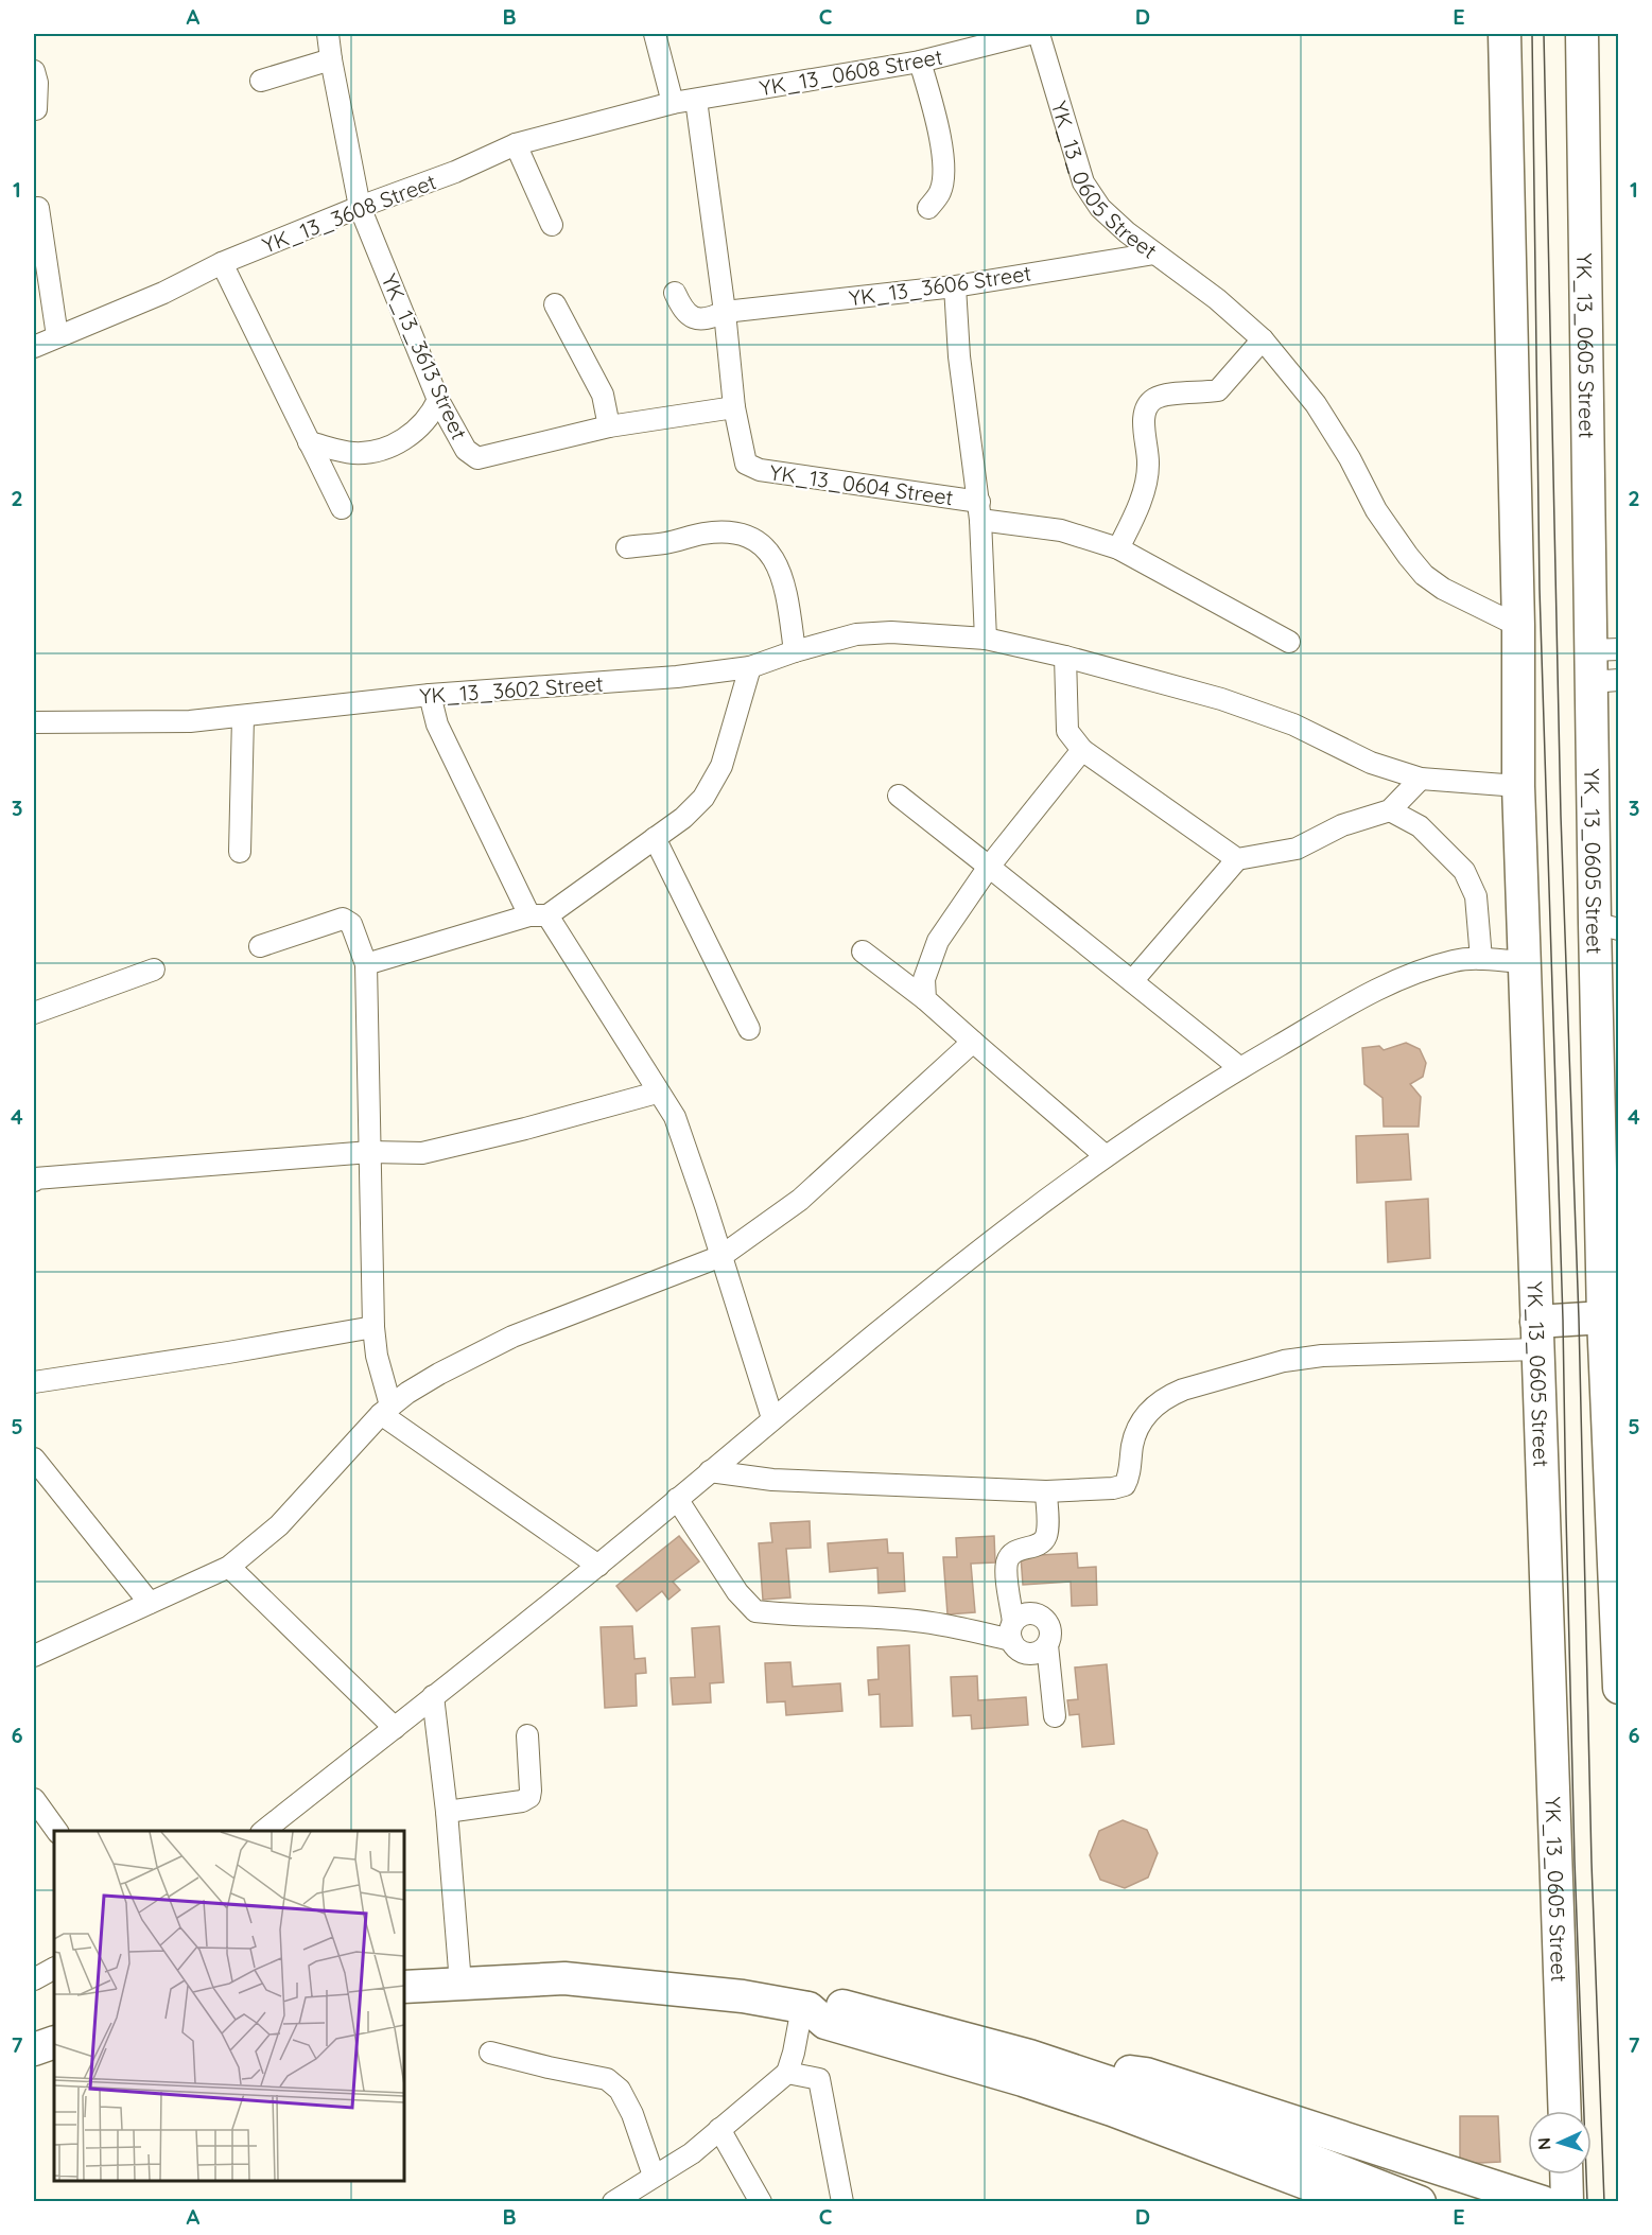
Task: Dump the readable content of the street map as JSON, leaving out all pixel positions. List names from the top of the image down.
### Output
{
  "streets": {
    "main road": ["YK_13_0605 Street"],
    "street": [
      "YK_13_0608 Street",
      "YK_13_3608 Street",
      "YK_13_3606 Street",
      "YK_13_3613 Street",
      "YK_13_0604 Street",
      "YK_13_3602 Street"
    ]
  },
  "crossings": [
    ["YK_13_0608 Street", "YK_13_3608 Street"],
    ["YK_13_0605 Street", "YK_13_3606 Street"],
    ["YK_13_0605 Street", "YK_13_3602 Street"],
    ["YK_13_3608 Street", "YK_13_3613 Street"],
    ["YK_13_3613 Street", "YK_13_0604 Street"]
  ],
  "north": "left",
  "grid": {
    "columns": [
      "A",
      "B",
      "C",
      "D",
      "E"
    ],
    "rows": [
      "1",
      "2",
      "3",
      "4",
      "5",
      "6",
      "7"
    ]
  }
}
